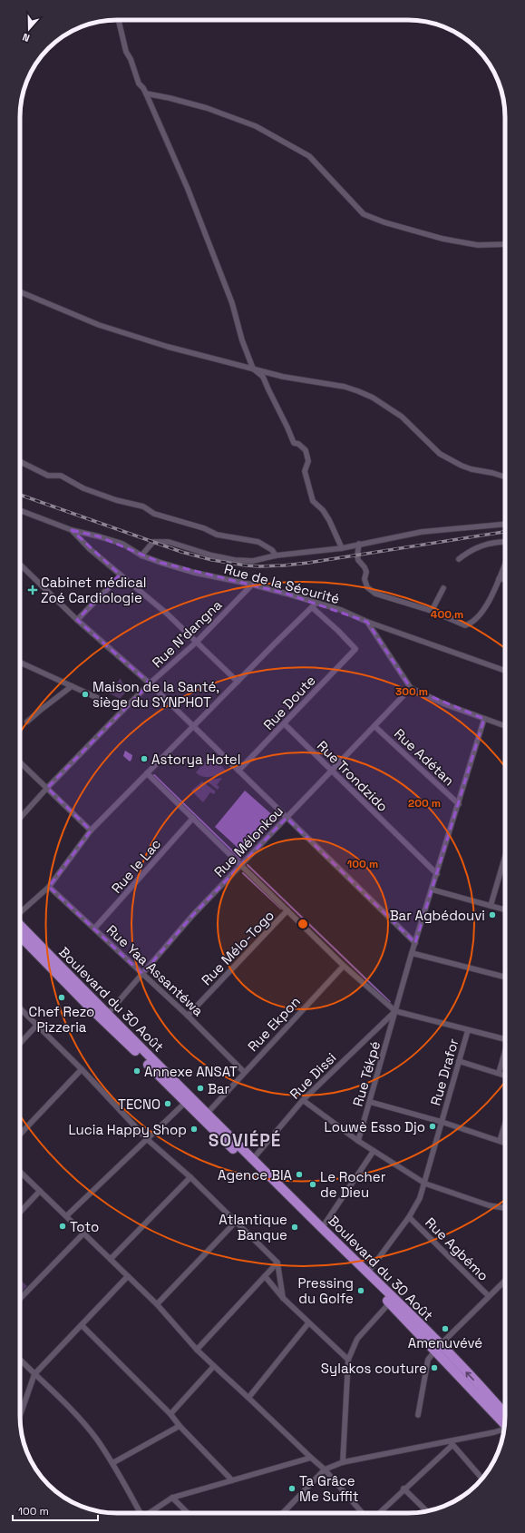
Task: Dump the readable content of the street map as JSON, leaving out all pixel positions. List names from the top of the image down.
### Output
{
  "streets": {
    "highway": ["Boulevard du 30 Août"],
    "street": [
      "Rue de la Sécurité",
      "Rue N'dangna",
      "Rue Doute",
      "Rue Adétan",
      "Rue Trondzido",
      "Rue Mélonkou",
      "Rue le Lac",
      "Rue Mélo-Togo",
      "Rue Yaa Assantéwa",
      "Rue Ekpon",
      "Rue Drafor",
      "Rue Tékpé",
      "Rue Dissi",
      "Rue Agbémo"
    ]
  },
  "crossings": [
    ["Rue de la Sécurité", "Rue N'dangna"],
    ["Rue de la Sécurité", "Rue Doute"],
    ["Rue Doute", "Rue Trondzido"],
    ["Rue Adétan", "Rue Mélonkou"],
    ["Rue Adétan", "Rue Tékpé"],
    ["Rue Trondzido", "Rue Mélonkou"],
    ["Rue Trondzido", "Rue Tékpé"],
    ["Rue Mélonkou", "Rue Yaa Assantéwa"],
    ["Rue Mélonkou", "Boulevard du 30 Août"],
    ["Rue le Lac", "Rue Yaa Assantéwa"],
    ["Rue Mélo-Togo", "Rue Yaa Assantéwa"],
    ["Rue Yaa Assantéwa", "Rue Ekpon"],
    ["Boulevard du 30 Août", "Rue Ekpon"],
    ["Boulevard du 30 Août", "Rue Drafor"],
    ["Boulevard du 30 Août", "Rue Dissi"],
    ["Rue Drafor", "Rue Agbémo"],
    ["Rue Tékpé", "Rue Dissi"]
  ],
  "districts": ["SOVIÉPÉ"],
  "places": {
    "health": ["Cabinet médical Zoé Cardiologie"],
    "other": [
      "Maison de la Santé, siège du SYNPHOT",
      "Astorya Hotel",
      "Bar Agbédouvi",
      "Chef Rezo Pizzeria",
      "Annexe ANSAT",
      "Bar",
      "TECNO",
      "Louwè Esso Djo",
      "Lucia Happy Shop",
      "Agence BIA",
      "Le Rocher de Dieu",
      "Toto",
      "Atlantique Banque",
      "Pressing du Golfe",
      "Amenuvévé",
      "Sylakos couture",
      "Ta Grâce Me Suffit"
    ]
  },
  "scale_bar": "100 m",
  "north": "bottom",
  "rings": [
    "400 m",
    "300 m",
    "200 m",
    "100 m"
  ]
}
